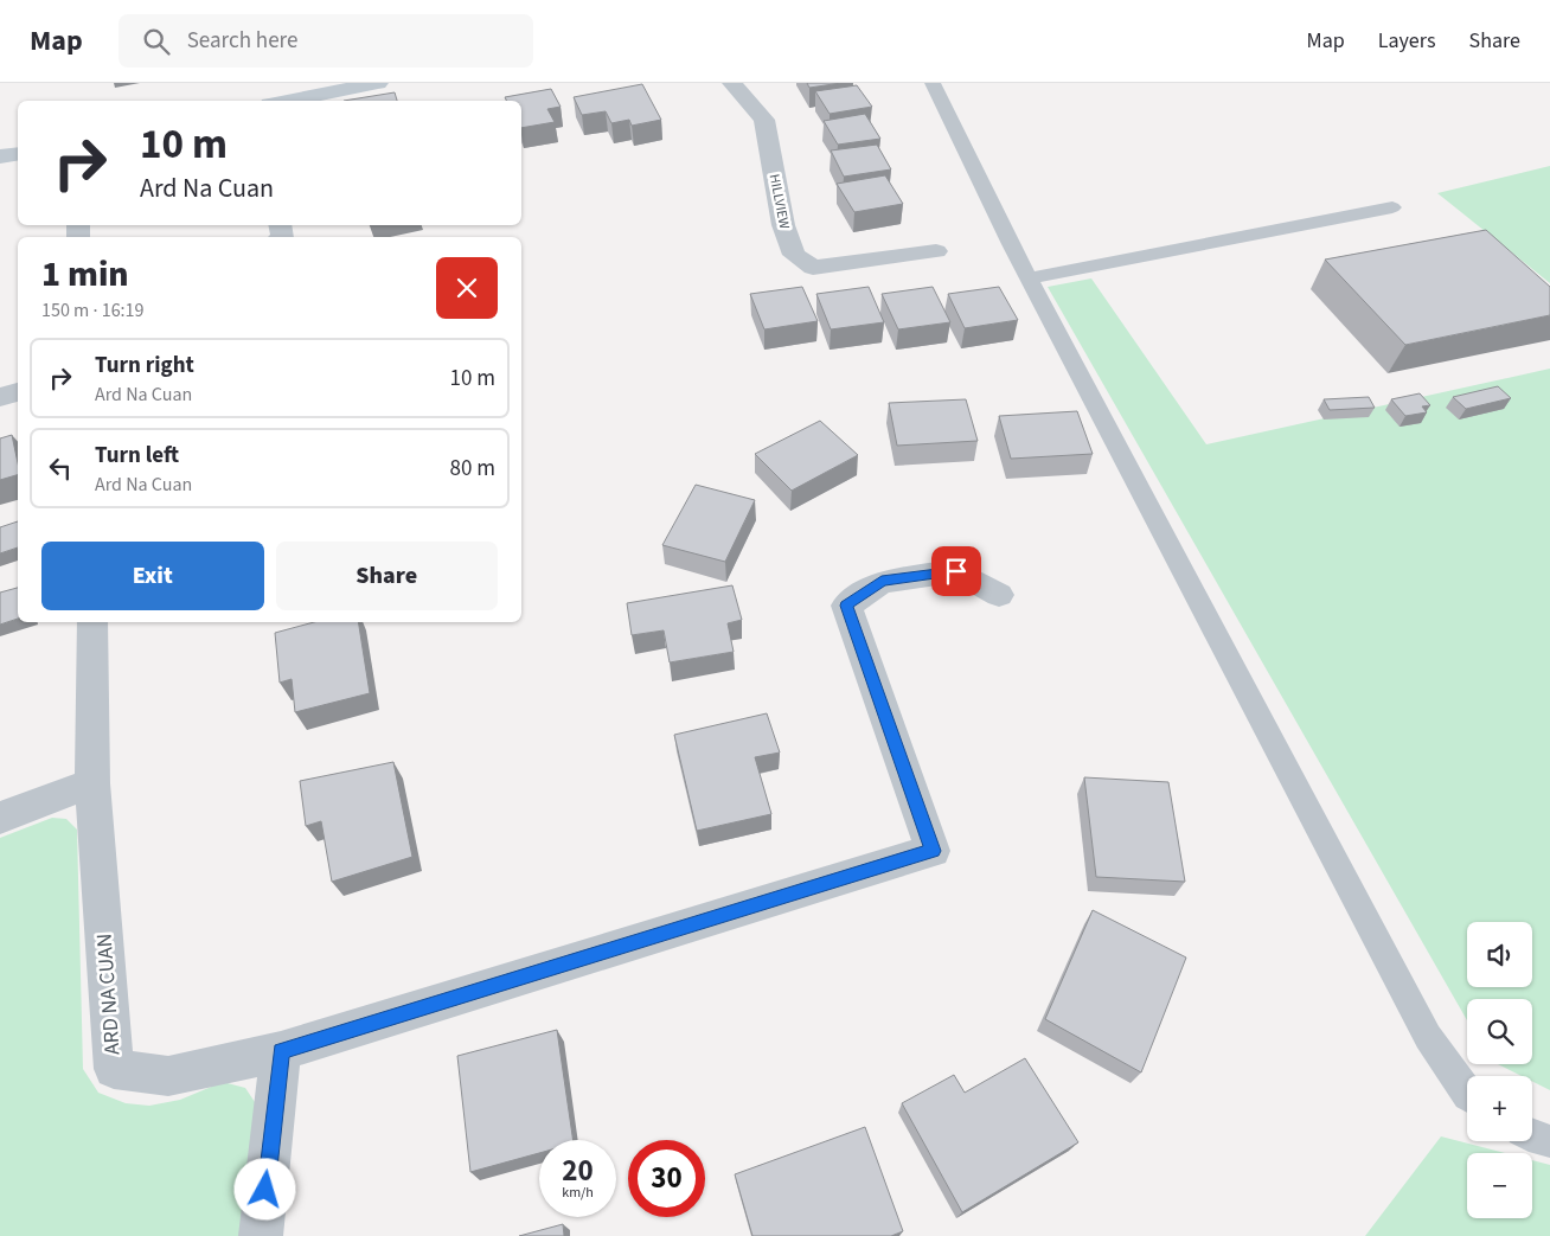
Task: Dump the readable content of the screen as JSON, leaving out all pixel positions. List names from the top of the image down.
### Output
{
  "streets": {
    "street": ["HILLVIEW", "ARD NA CUAN"]
  },
  "page": {
    "header": "Map",
    "search": "Search here",
    "nav": ["Map", "Layers", "Share"],
    "turn": ["10 m", "Ard Na Cuan"],
    "heading": ["1 min", "150 m · 16:19"],
    "list": [
      {
        "name": "Turn right",
        "note": "Ard Na Cuan",
        "value": "10 m"
      },
      {
        "name": "Turn left",
        "note": "Ard Na Cuan",
        "value": "80 m"
      }
    ],
    "buttons": ["Exit", "Share"],
    "map_buttons": ["+", "−"],
    "speed": "20 km/h",
    "limit": "30"
  }
}
